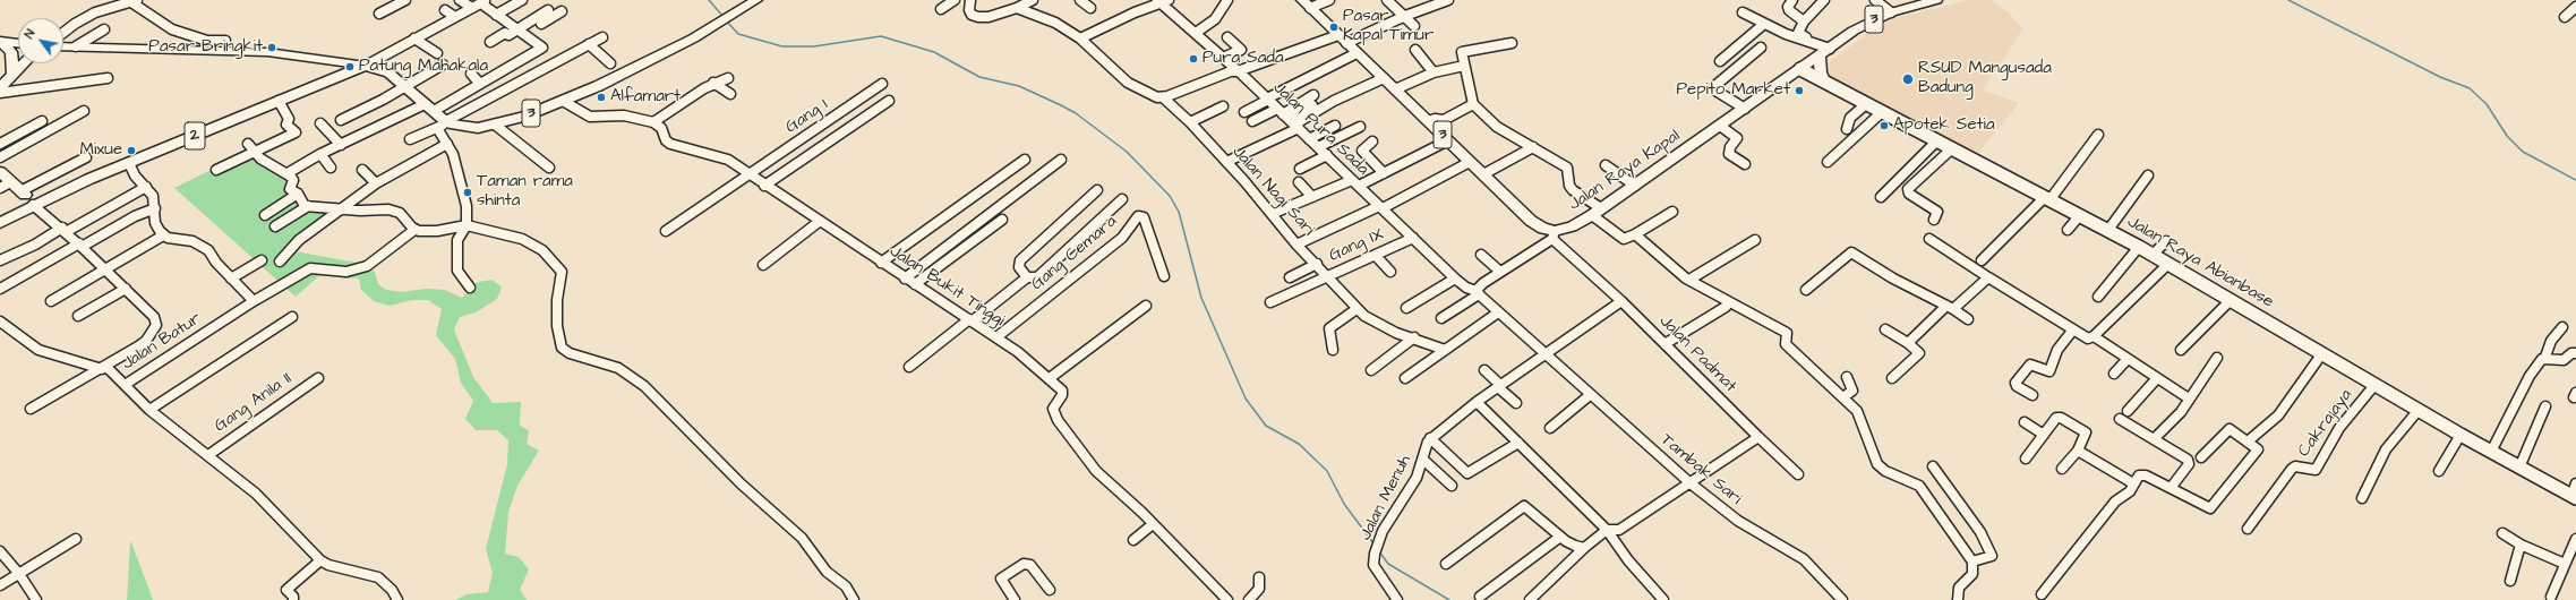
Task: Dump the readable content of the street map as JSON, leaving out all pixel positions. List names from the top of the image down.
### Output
{
  "streets": {
    "highway": ["3", "2", "Jalan Raya Kapal"],
    "main road": ["Jalan Raya Abianbase"],
    "street": [
      "Gang I",
      "Jalan Pura Sada",
      "Jalan Nagi Sari",
      "Gang IX",
      "Gang Cemara",
      "Jalan Bukit Tinggi",
      "Jalan Batur",
      "Jalan Padmat",
      "Gang Anila II",
      "Cakrajaya",
      "Tambak Sari",
      "Jalan Menuh"
    ]
  },
  "crossings": [
    ["3", "Jalan Raya Kapal"],
    ["3", "Jalan Padmat"],
    ["Gang I", "Jalan Bukit Tinggi"],
    ["Jalan Pura Sada", "Gang IX"],
    ["Jalan Pura Sada", "Tambak Sari"],
    ["Jalan Raya Kapal", "Jalan Raya Abianbase"],
    ["Jalan Raya Kapal", "Jalan Padmat"],
    ["Jalan Nagi Sari", "Gang IX"],
    ["Gang Cemara", "Jalan Bukit Tinggi"],
    ["Jalan Raya Abianbase", "Cakrajaya"],
    ["Jalan Batur", "Gang Anila II"]
  ],
  "places": [
    "Pasar Kapal Timur",
    "Pasar Bringkit",
    "Pura Sada",
    "Patung Mahakala",
    "RSUD Mangusada Badung",
    "Pepito Market",
    "Alfamart",
    "Apotek Setia",
    "Mixue",
    "Taman rama shinta"
  ],
  "north": "top left"
}
